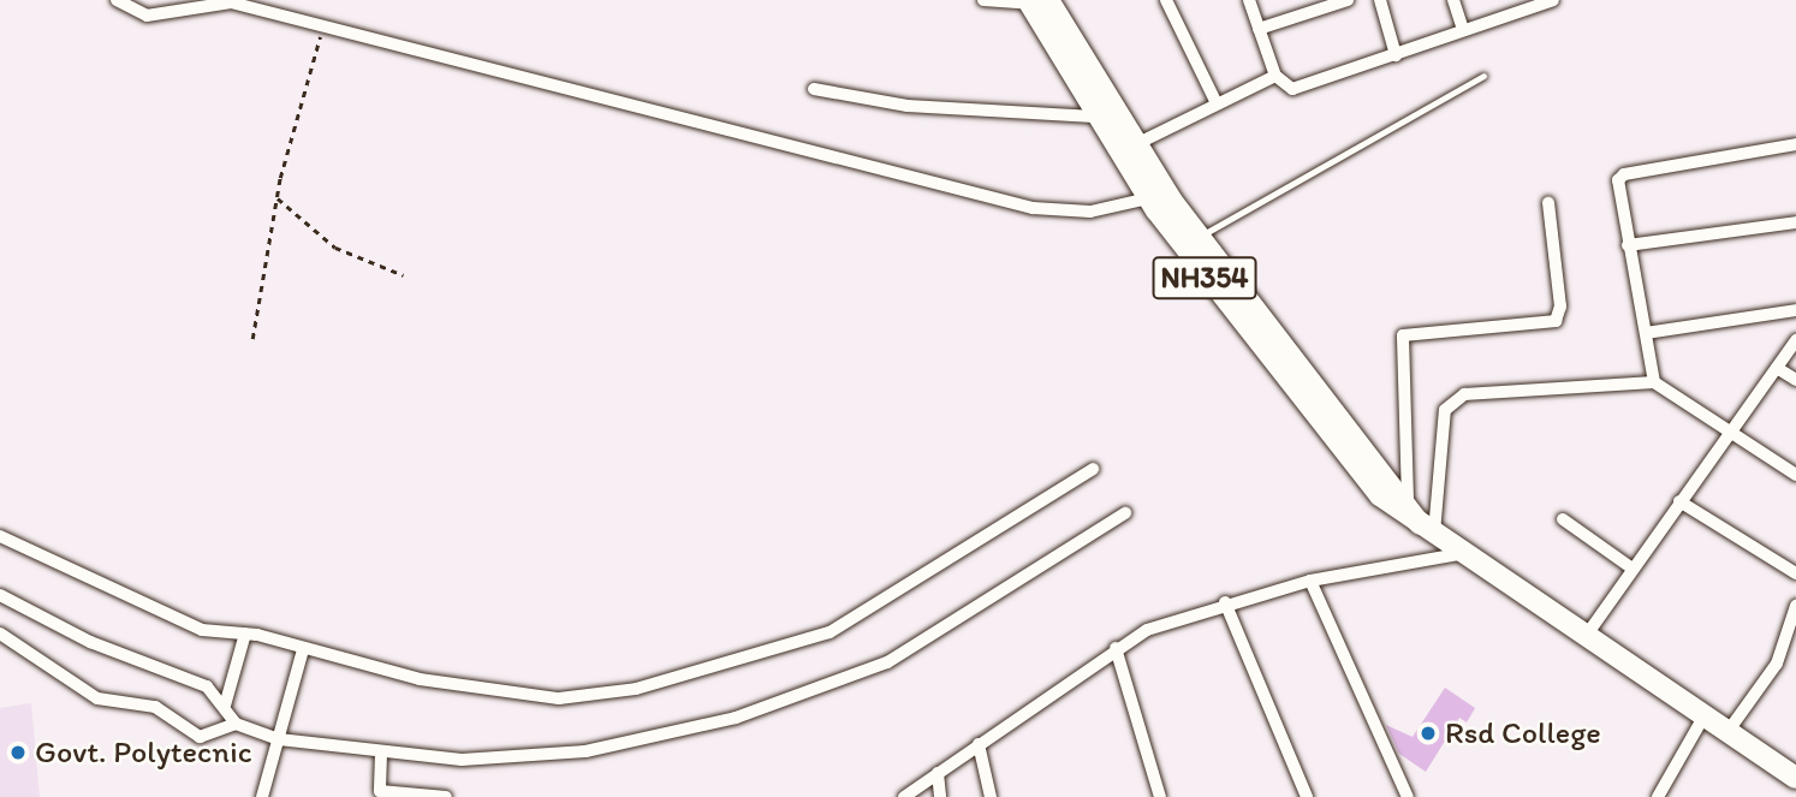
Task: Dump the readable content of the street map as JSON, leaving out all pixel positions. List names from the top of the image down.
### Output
{
  "streets": {
    "highway": ["NH354"]
  },
  "places": ["Rsd College", "Govt. Polytecnic"]
}
